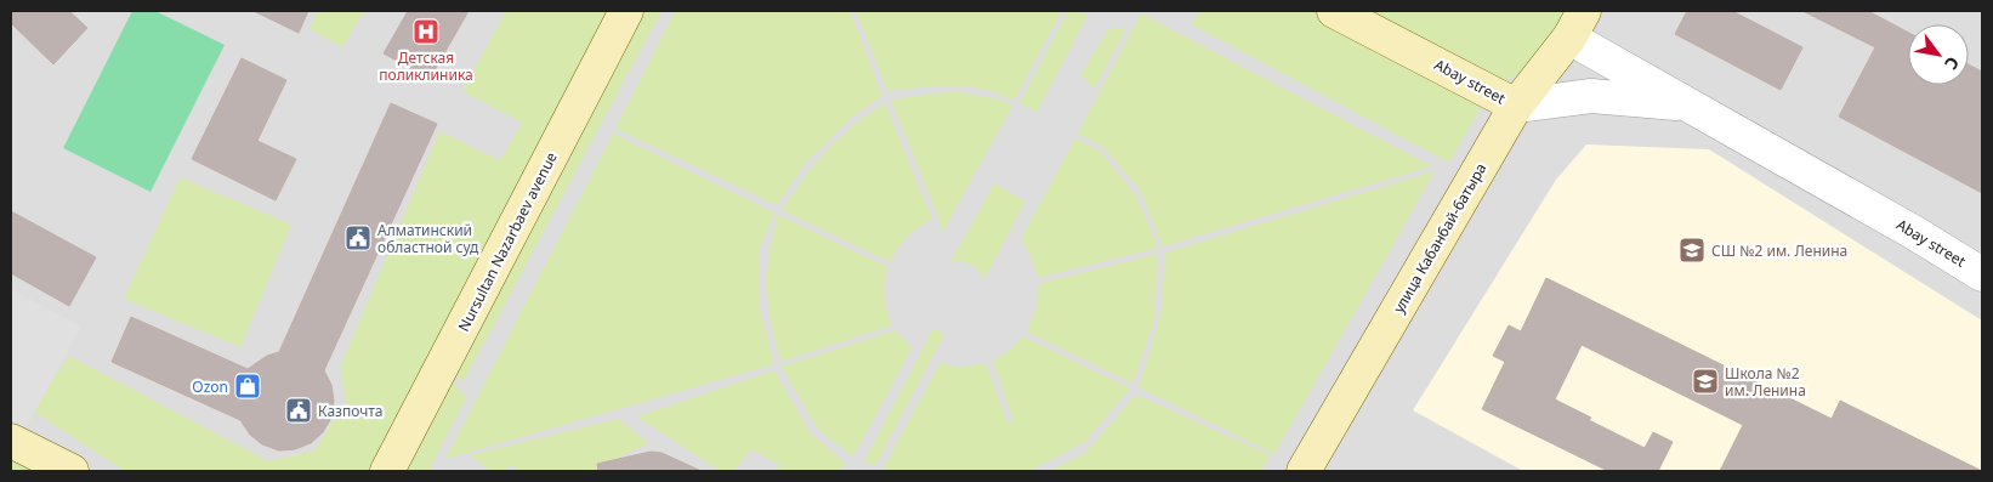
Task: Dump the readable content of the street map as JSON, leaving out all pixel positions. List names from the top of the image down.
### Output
{
  "streets": {
    "main road": ["Abay street", "улица Кабанбай-батыра", "Nursultan Nazarbaev avenue"]
  },
  "crossings": [
    ["Abay street", "улица Кабанбай-батыра"]
  ],
  "places": {
    "hospital": ["Детская поликлиника"],
    "public building": ["Алматинский областной суд", "Казпочта"],
    "school or university": ["СШ №2 им. Ленина", "Школа №2 им. Ленина"],
    "shop": ["Ozon"]
  },
  "north": "bottom right"
}
